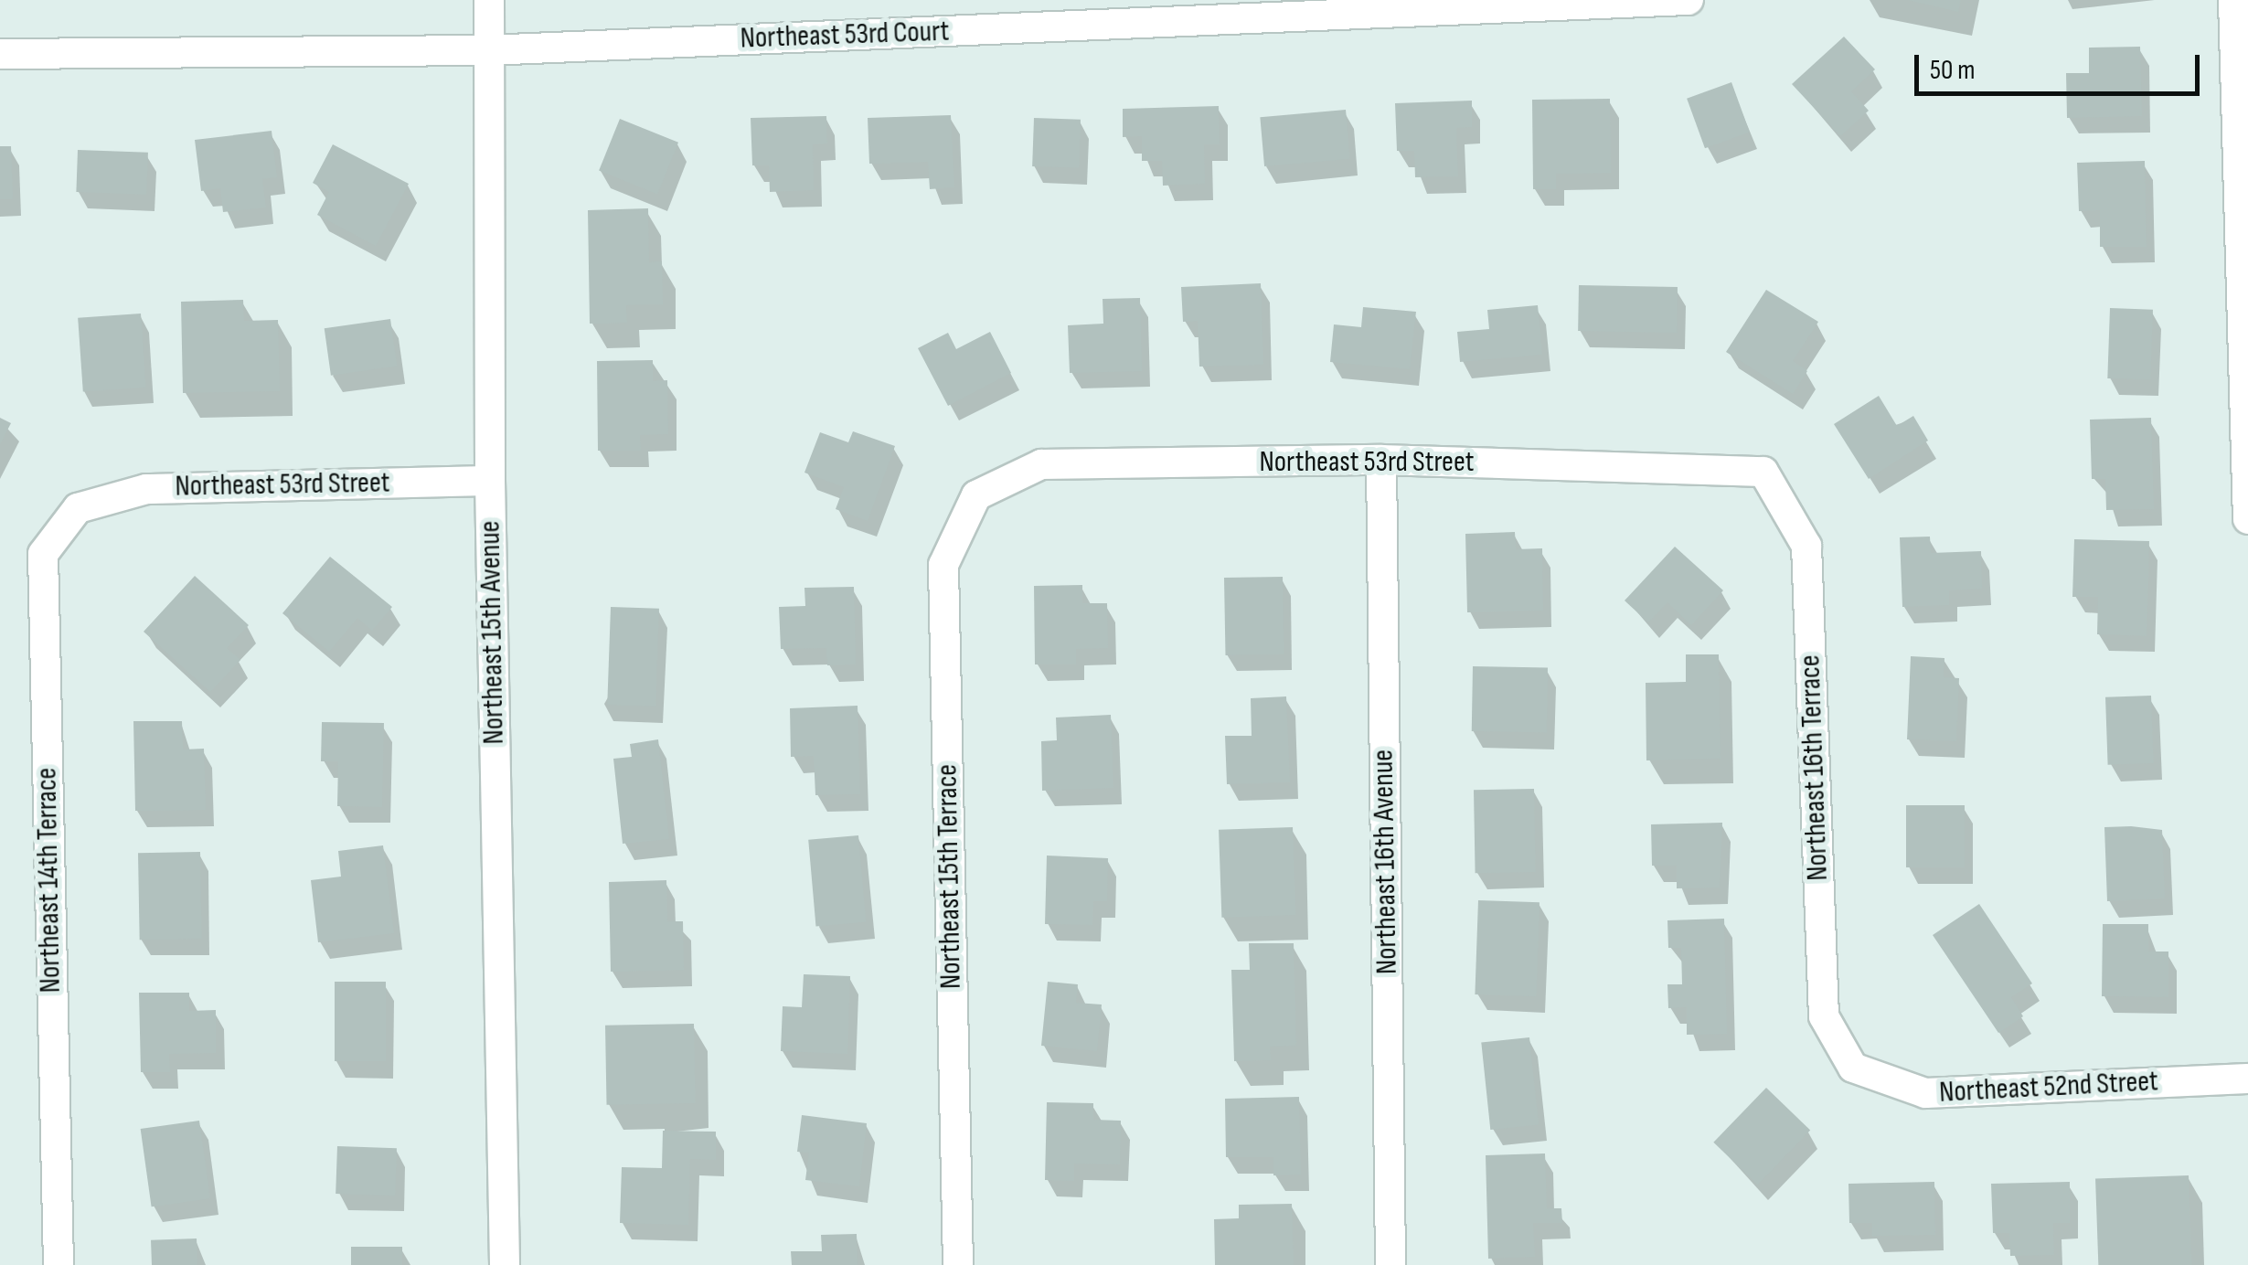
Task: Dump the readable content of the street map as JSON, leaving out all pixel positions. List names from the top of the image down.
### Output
{
  "streets": {
    "street": [
      "Northeast 53rd Court",
      "Northeast 53rd Street",
      "Northeast 15th Avenue",
      "Northeast 16th Terrace",
      "Northeast 16th Avenue",
      "Northeast 15th Terrace",
      "Northeast 14th Terrace",
      "Northeast 52nd Street"
    ]
  },
  "crossings": [
    ["Northeast 53rd Court", "Northeast 15th Avenue"],
    ["Northeast 53rd Street", "Northeast 15th Avenue"],
    ["Northeast 53rd Street", "Northeast 16th Terrace"],
    ["Northeast 53rd Street", "Northeast 16th Avenue"],
    ["Northeast 53rd Street", "Northeast 15th Terrace"],
    ["Northeast 53rd Street", "Northeast 14th Terrace"],
    ["Northeast 16th Terrace", "Northeast 52nd Street"]
  ],
  "scale_bar": "50 m"
}
